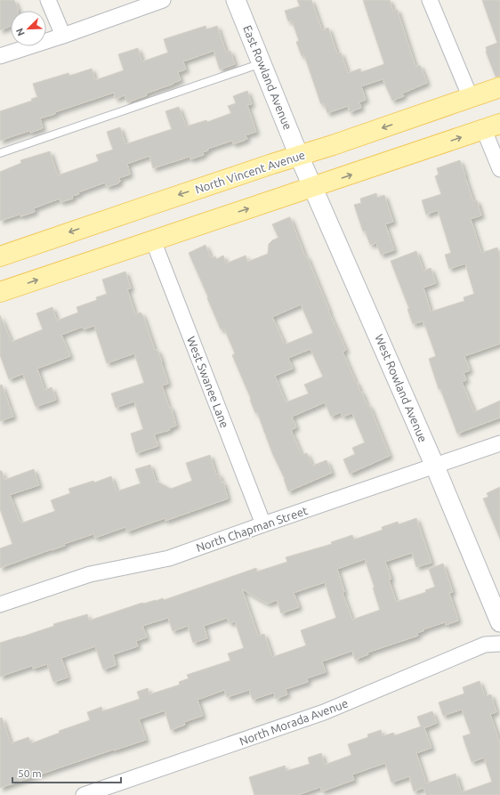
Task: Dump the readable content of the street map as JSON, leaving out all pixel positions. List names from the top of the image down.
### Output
{
  "streets": {
    "main road": ["North Vincent Avenue"],
    "street": [
      "East Rowland Avenue",
      "West Swanee Lane",
      "West Rowland Avenue",
      "North Chapman Street",
      "North Morada Avenue"
    ]
  },
  "crossings": [
    ["East Rowland Avenue", "North Vincent Avenue"],
    ["East Rowland Avenue", "West Rowland Avenue"],
    ["North Vincent Avenue", "West Rowland Avenue"],
    ["West Swanee Lane", "North Chapman Street"],
    ["West Rowland Avenue", "North Chapman Street"]
  ],
  "scale_bar": "50 m",
  "north": "bottom left"
}
